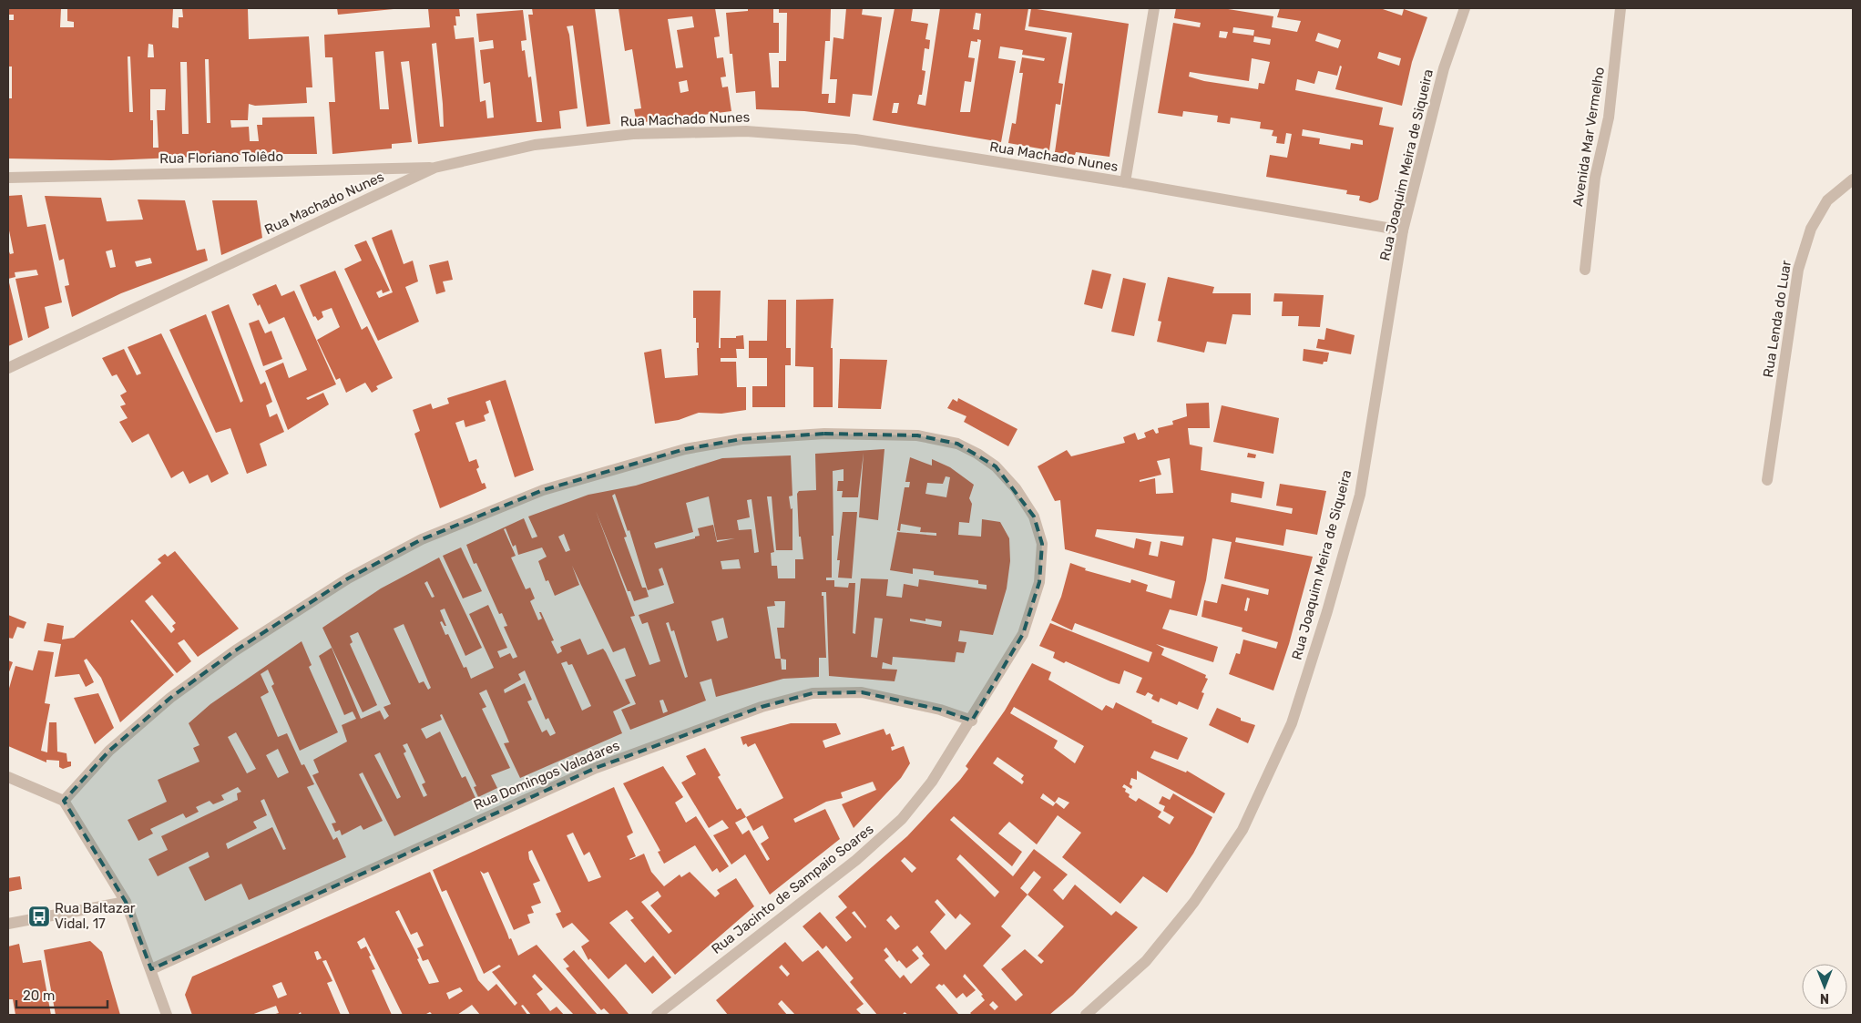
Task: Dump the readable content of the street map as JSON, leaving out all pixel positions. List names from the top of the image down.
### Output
{
  "streets": {
    "street": [
      "Rua Machado Nunes",
      "Avenida Mar Vermelho",
      "Rua Floriano Tolêdo",
      "Rua Joaquim Meira de Siqueira",
      "Rua Lenda do Luar",
      "Rua Domingos Valadares",
      "Rua Jacinto de Sampaio Soares"
    ]
  },
  "crossings": [
    ["Rua Machado Nunes", "Rua Floriano Tolêdo"],
    ["Rua Machado Nunes", "Rua Joaquim Meira de Siqueira"],
    ["Rua Domingos Valadares", "Rua Jacinto de Sampaio Soares"]
  ],
  "places": {
    "bus stop": ["Rua Baltazar Vidal, 17"]
  },
  "scale_bar": "20 m",
  "north": "bottom"
}
